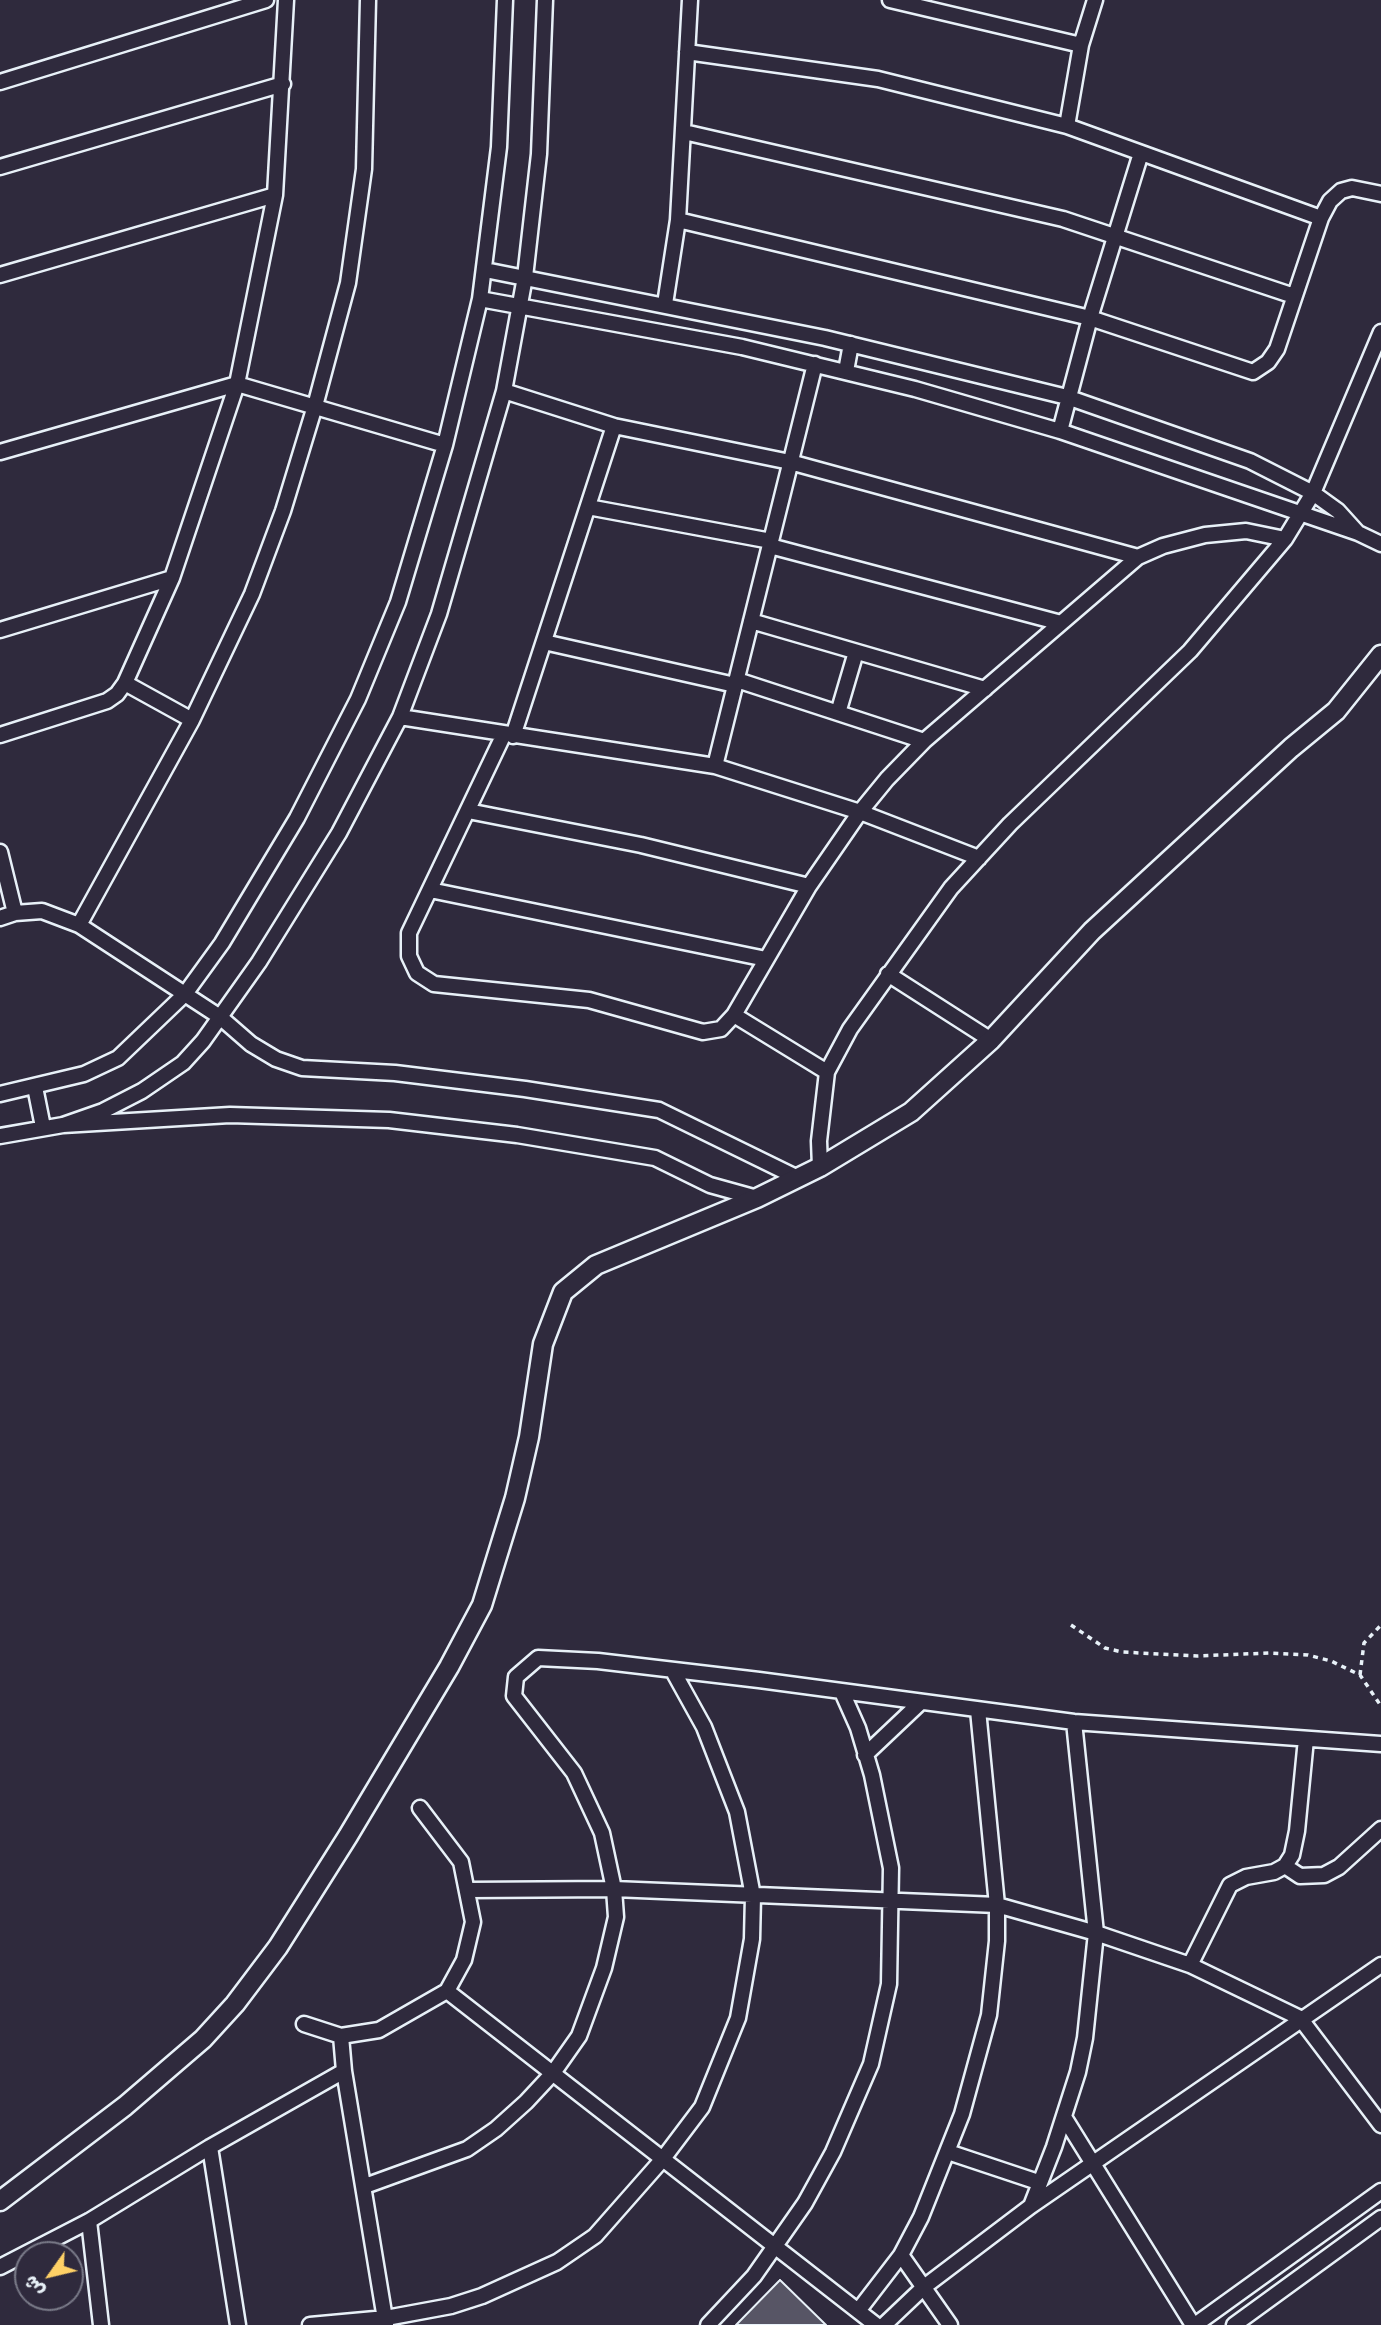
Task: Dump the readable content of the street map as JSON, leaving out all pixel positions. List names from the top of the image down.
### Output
{
  "north": "bottom left"
}
